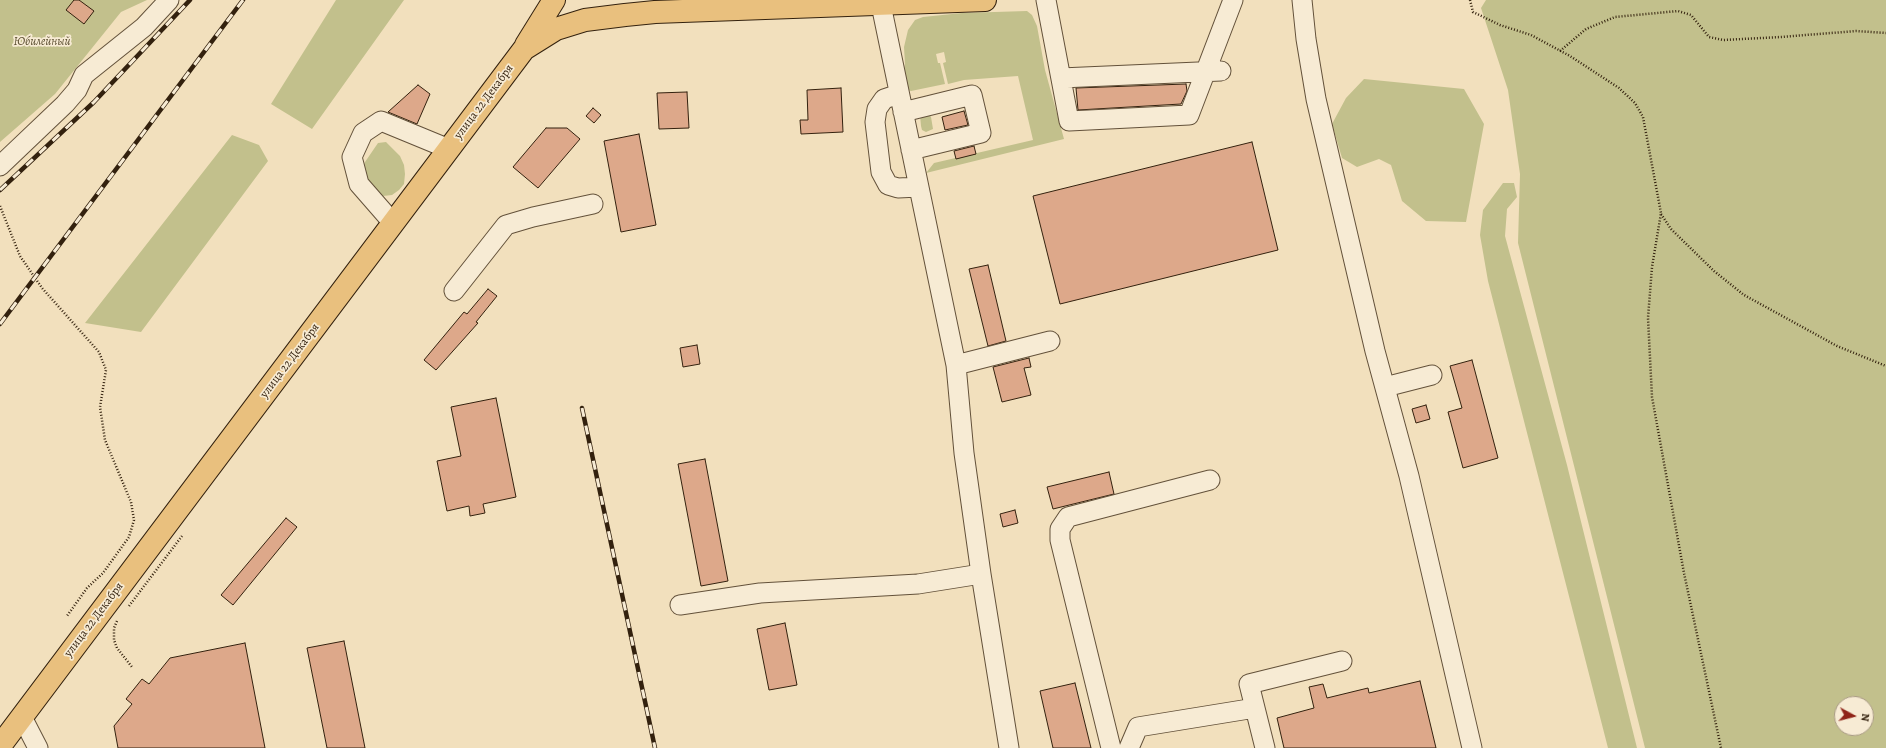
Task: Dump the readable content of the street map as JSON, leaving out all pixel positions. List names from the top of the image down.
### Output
{
  "streets": {
    "main road": ["улица 22 Декабря"]
  },
  "parks": ["Юбилейный"],
  "north": "right"
}
